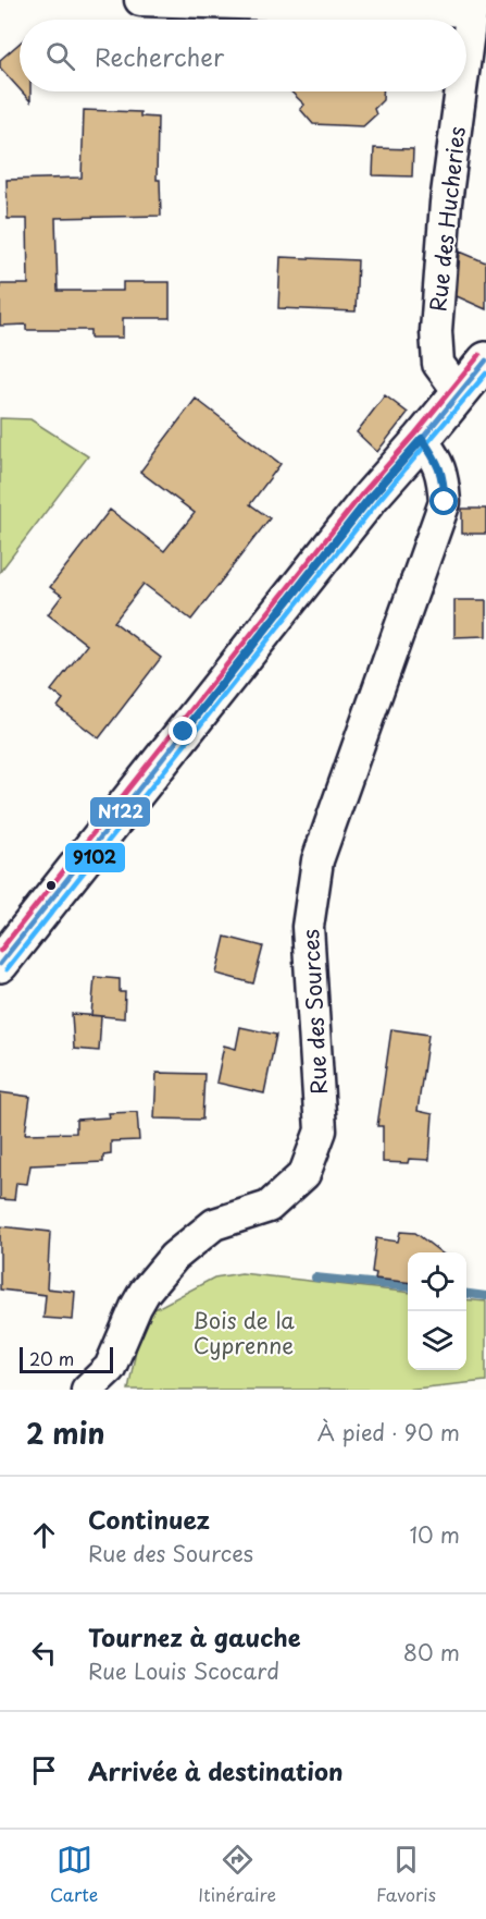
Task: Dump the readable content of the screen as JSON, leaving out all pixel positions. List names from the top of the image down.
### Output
{
  "streets": {
    "street": ["Rue des Hucheries", "Rue des Sources"]
  },
  "parks": ["Bois de la Cyprenne"],
  "lines": ["transit line N122", "transit line 9102"],
  "scale_bar": "20 m",
  "page": {
    "search": "Rechercher",
    "scale": "20 m",
    "heading": ["2 min", "À pied · 90 m"],
    "list": [
      ["Continuez", "Rue des Sources", "10 m"],
      ["Tournez à gauche", "Rue Louis Scocard", "80 m"],
      "Arrivée à destination"
    ],
    "nav": ["Carte", "Itinéraire", "Favoris"]
  }
}
